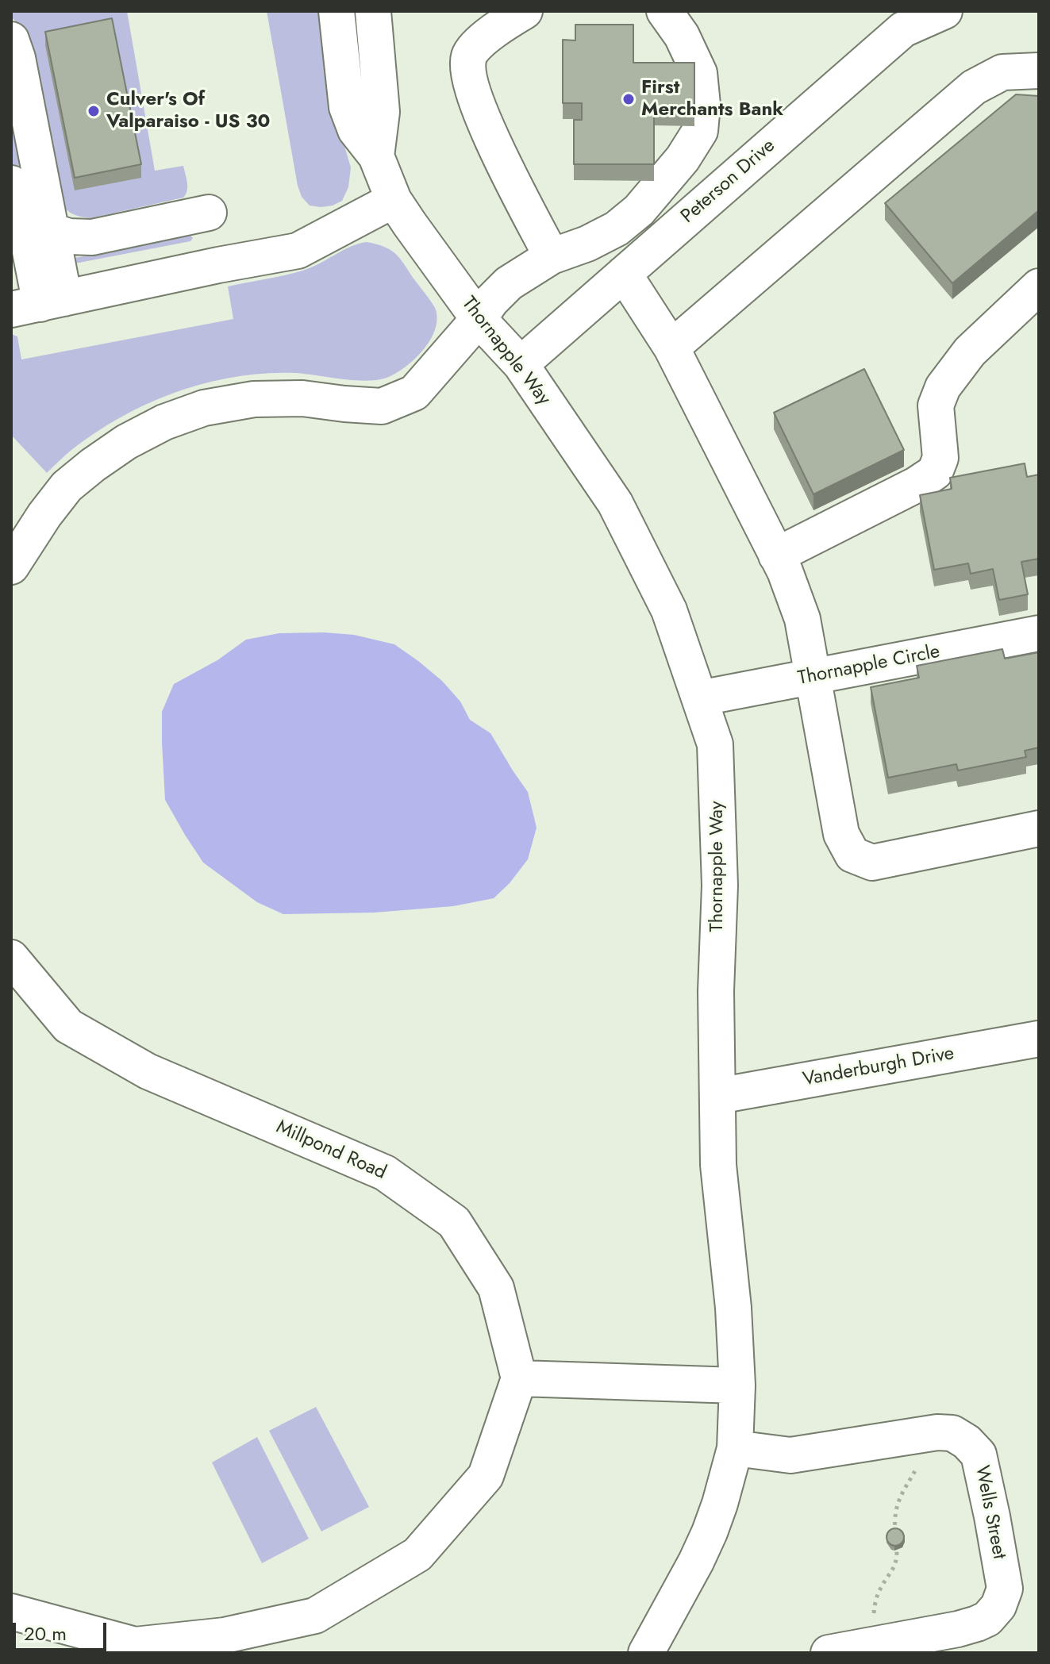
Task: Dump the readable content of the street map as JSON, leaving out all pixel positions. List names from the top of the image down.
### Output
{
  "streets": {
    "street": [
      "Peterson Drive",
      "Thornapple Way",
      "Thornapple Circle",
      "Vanderburgh Drive",
      "Millpond Road",
      "Wells Street"
    ]
  },
  "crossings": [
    ["Peterson Drive", "Thornapple Way"],
    ["Thornapple Way", "Thornapple Circle"],
    ["Thornapple Way", "Vanderburgh Drive"],
    ["Thornapple Way", "Wells Street"]
  ],
  "places": ["First Merchants Bank", "Culver's Of Valparaiso - US 30"],
  "scale_bar": "20 m"
}
